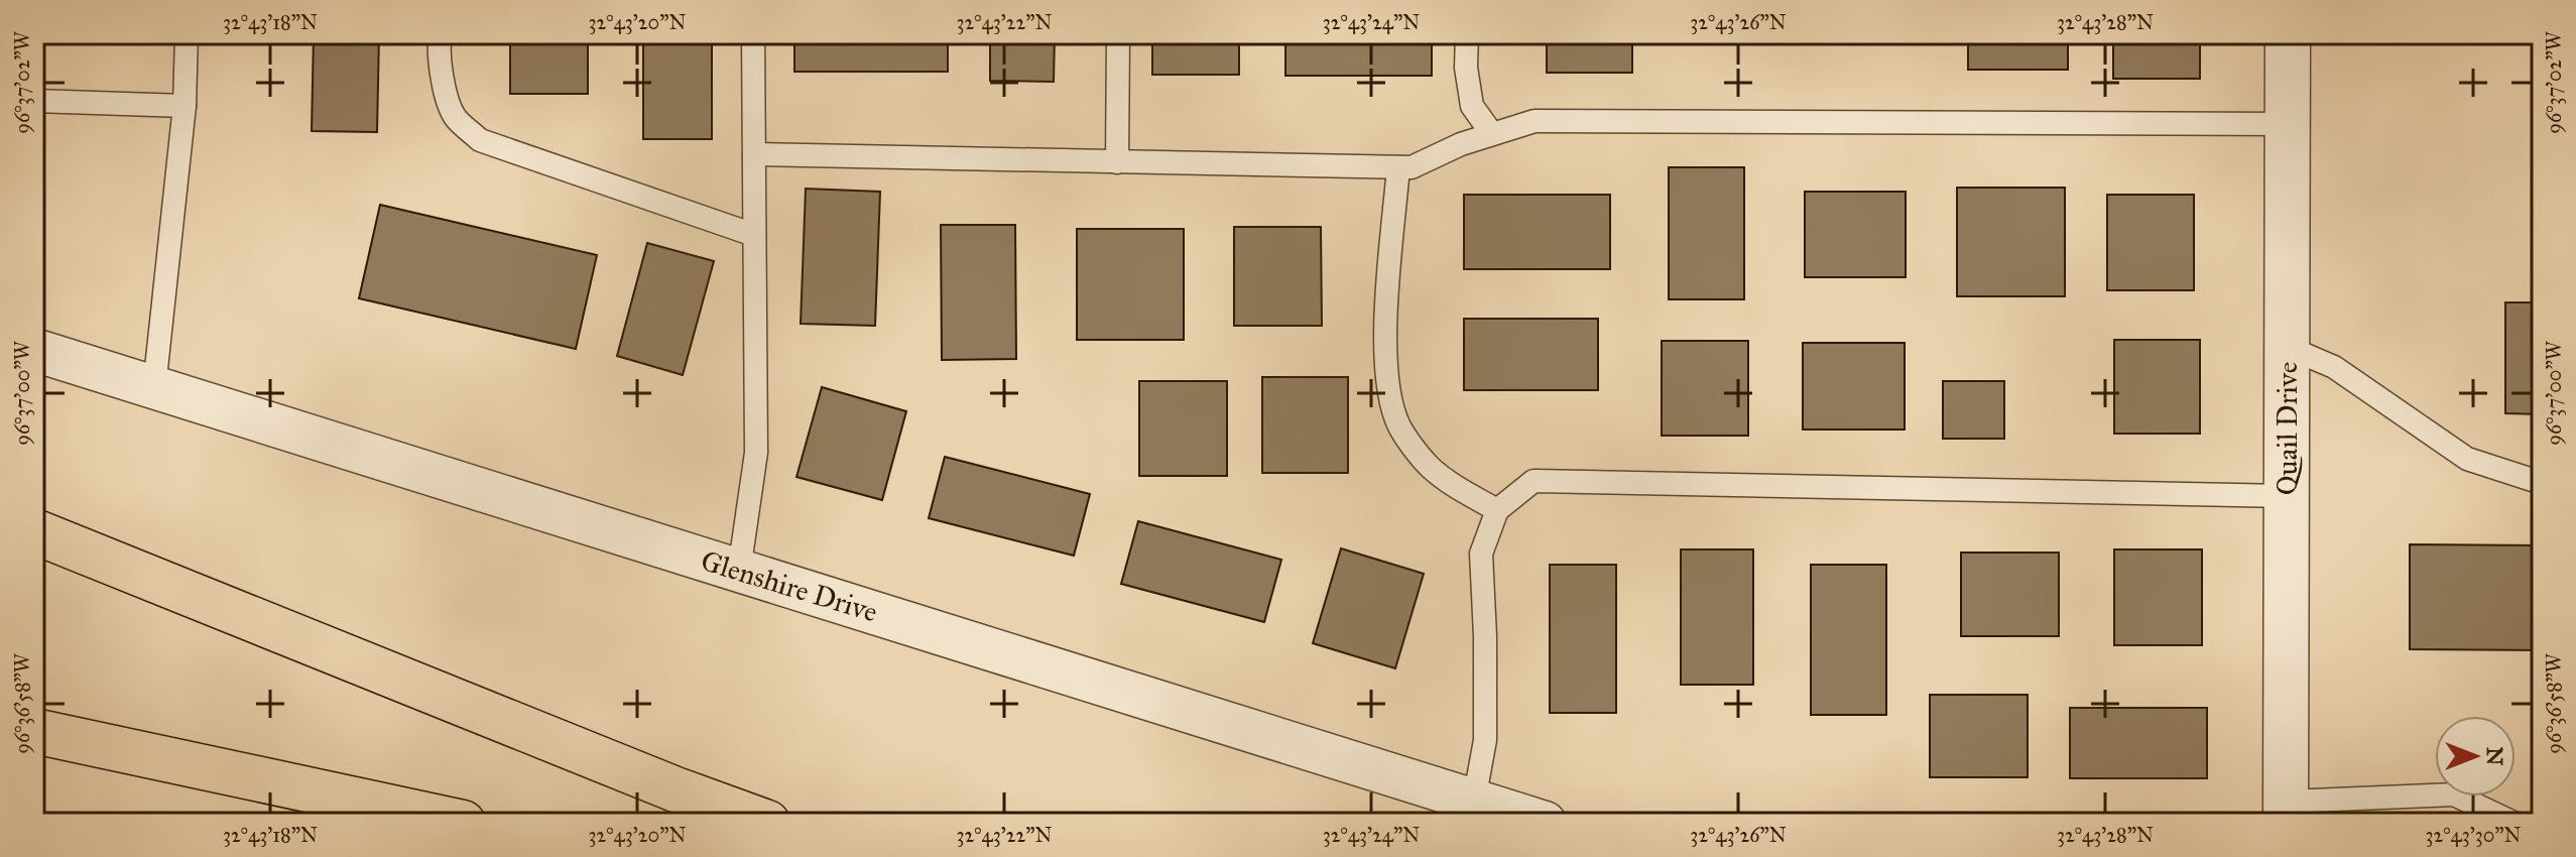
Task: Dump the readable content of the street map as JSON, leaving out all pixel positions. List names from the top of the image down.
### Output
{
  "streets": {
    "street": ["Quail Drive", "Glenshire Drive"]
  },
  "north": "right",
  "coordinates": [
    "32°43'18\"N",
    "32°43'20\"N",
    "32°43'22\"N",
    "32°43'24\"N",
    "32°43'26\"N",
    "32°43'28\"N",
    "96°37'02\"W",
    "96°37'00\"W",
    "96°36'58\"W",
    "32°43'30\"N"
  ]
}
